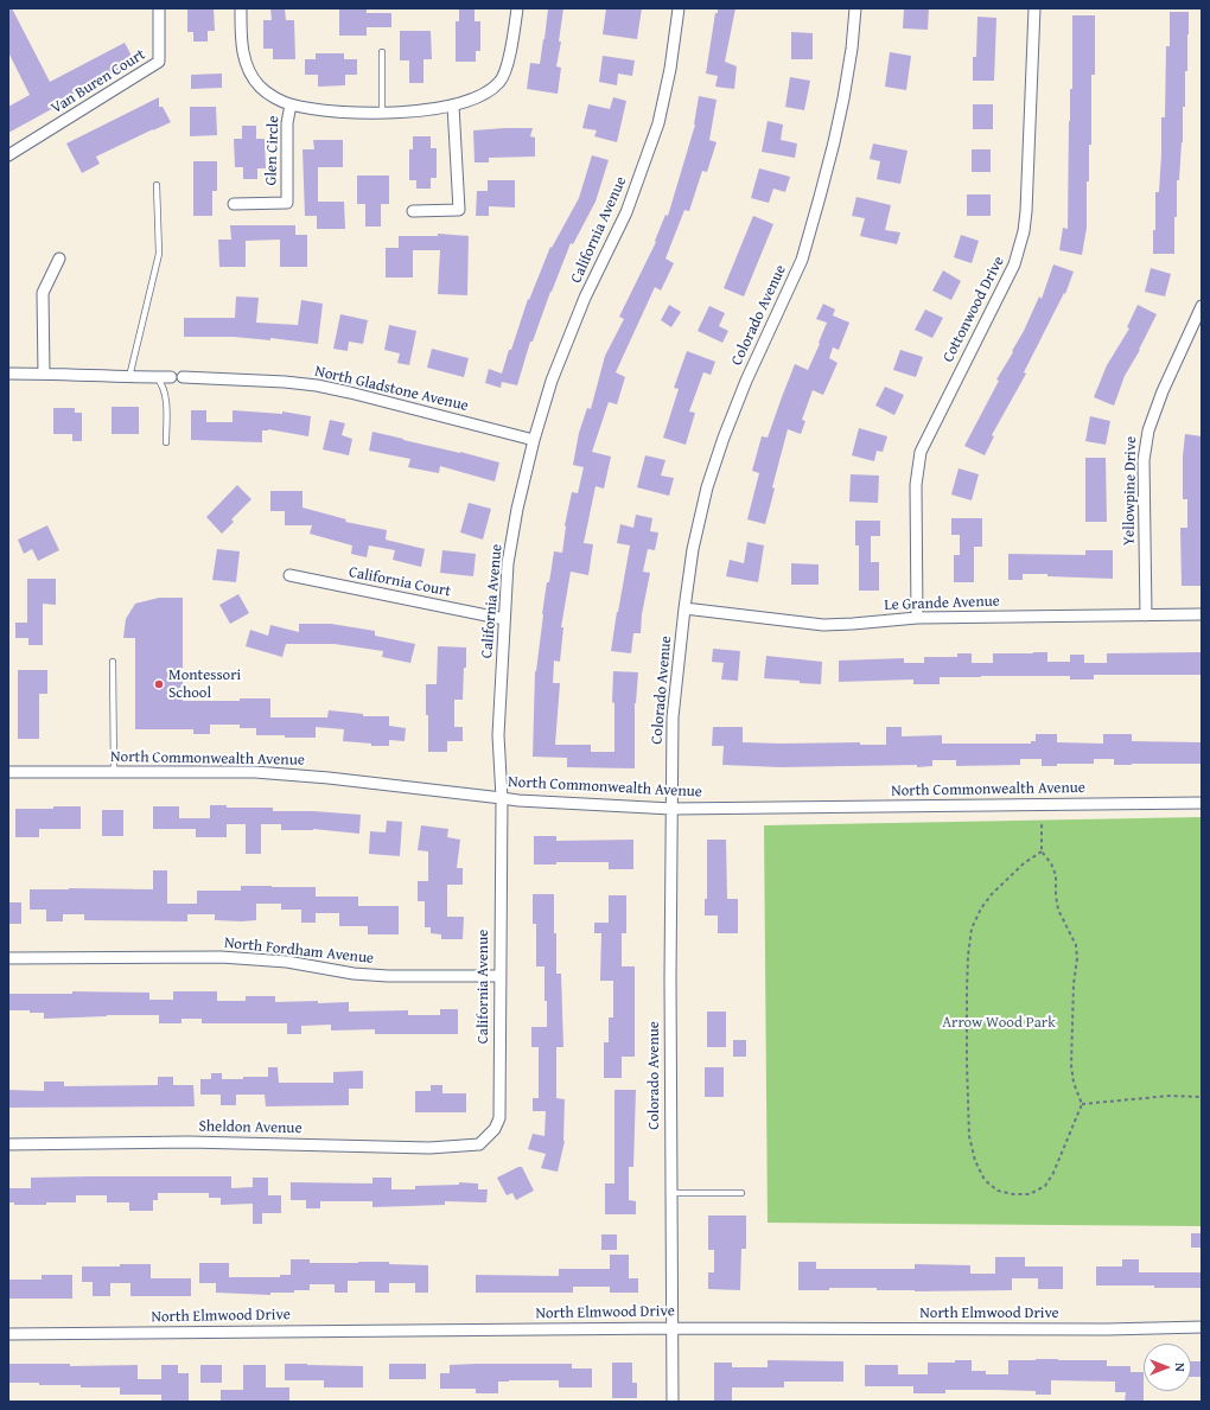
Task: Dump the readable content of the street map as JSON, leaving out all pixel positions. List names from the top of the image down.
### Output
{
  "streets": {
    "street": [
      "Van Buren Court",
      "Glen Circle",
      "California Avenue",
      "Cottonwood Drive",
      "Colorado Avenue",
      "North Gladstone Avenue",
      "Yellowpine Drive",
      "California Court",
      "Le Grande Avenue",
      "North Commonwealth Avenue",
      "North Fordham Avenue",
      "Sheldon Avenue",
      "North Elmwood Drive"
    ]
  },
  "crossings": [
    ["California Avenue", "North Gladstone Avenue"],
    ["California Avenue", "California Court"],
    ["California Avenue", "North Commonwealth Avenue"],
    ["California Avenue", "North Fordham Avenue"],
    ["California Avenue", "Sheldon Avenue"],
    ["Cottonwood Drive", "Le Grande Avenue"],
    ["Colorado Avenue", "Le Grande Avenue"],
    ["Colorado Avenue", "North Commonwealth Avenue"],
    ["Colorado Avenue", "North Elmwood Drive"],
    ["Yellowpine Drive", "Le Grande Avenue"]
  ],
  "parks": ["Arrow Wood Park"],
  "places": ["Montessori School"],
  "north": "right"
}
